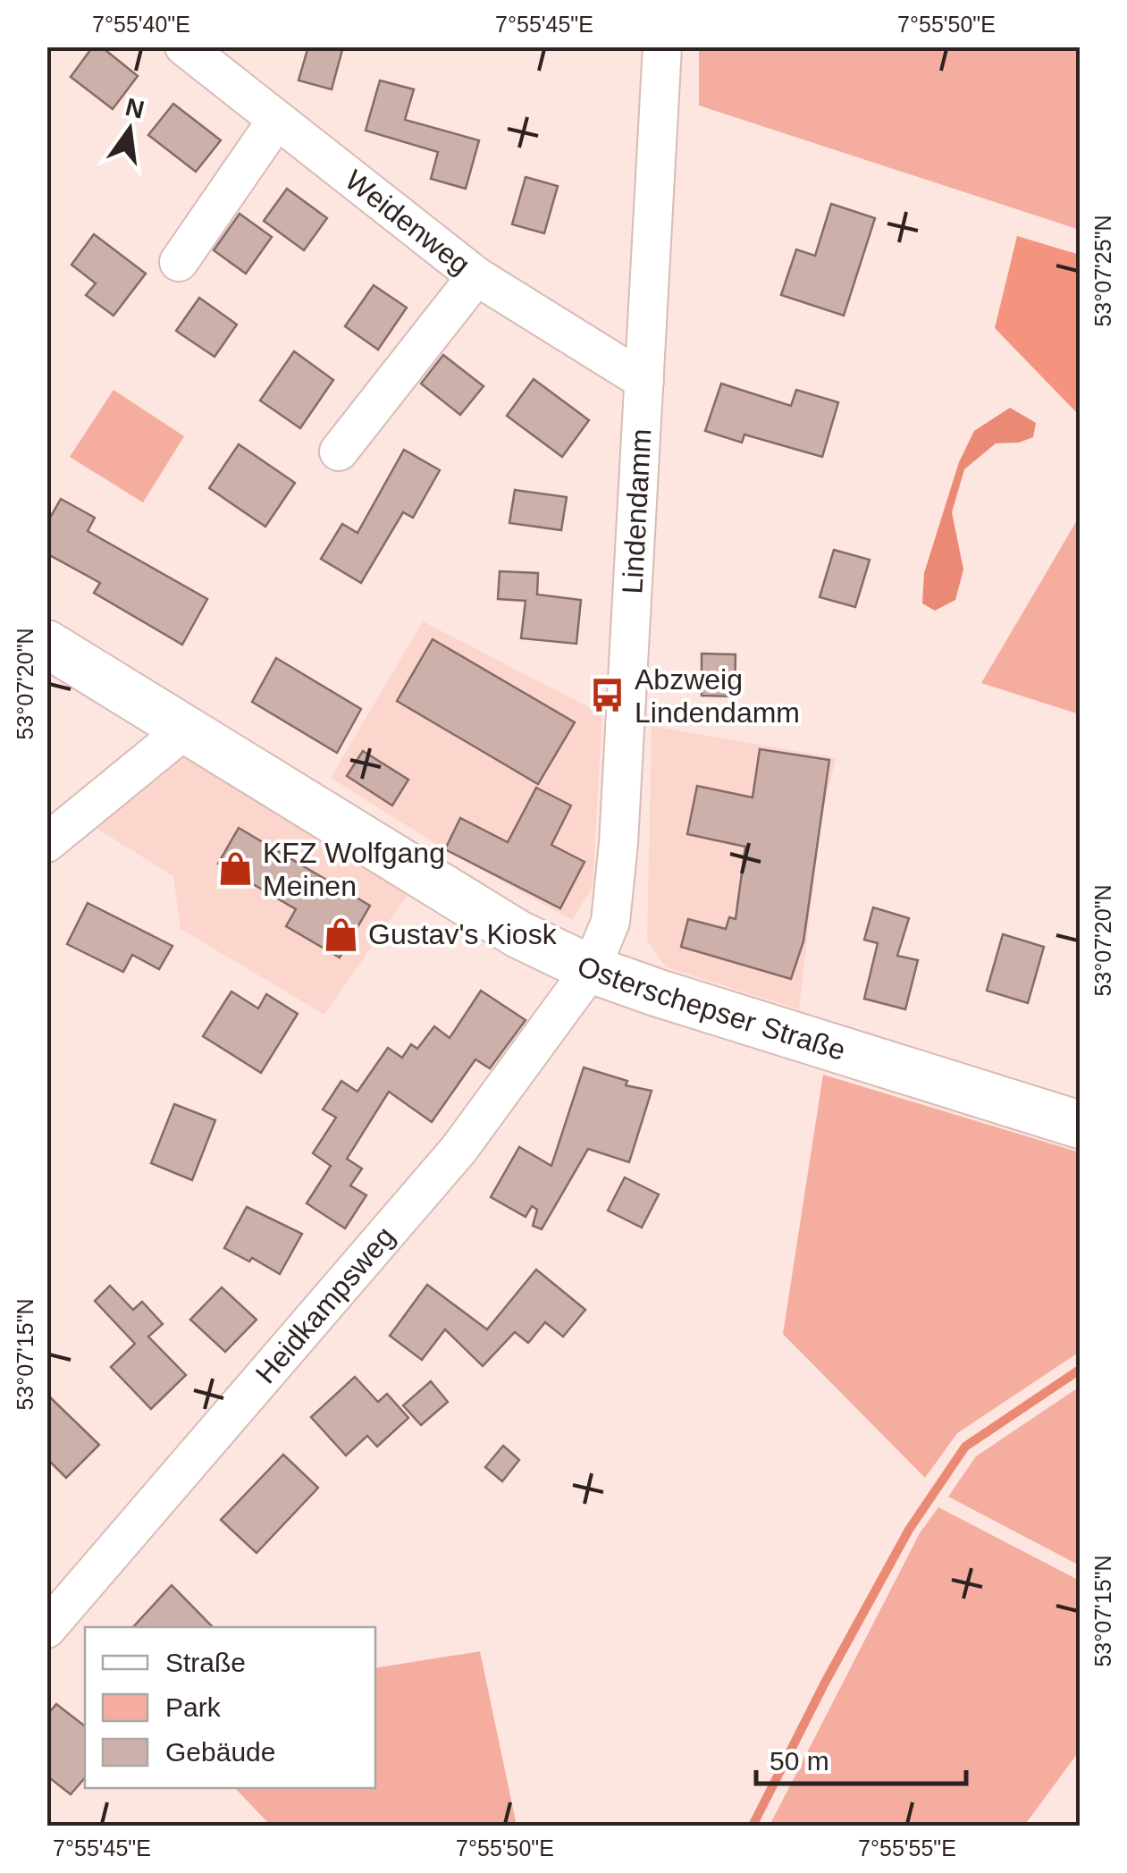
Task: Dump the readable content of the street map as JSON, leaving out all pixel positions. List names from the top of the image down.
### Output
{
  "streets": {
    "main road": ["Osterschepser Straße"],
    "street": ["Weidenweg", "Lindendamm", "Heidkampsweg"]
  },
  "crossings": [
    ["Weidenweg", "Lindendamm"],
    ["Lindendamm", "Osterschepser Straße"],
    ["Lindendamm", "Heidkampsweg"],
    ["Osterschepser Straße", "Heidkampsweg"]
  ],
  "places": {
    "bus stop": ["Abzweig Lindendamm"],
    "shop": ["KFZ Wolfgang Meinen", "Gustav's Kiosk"]
  },
  "legend": ["Straße", "Park", "Gebäude"],
  "scale_bar": "50 m",
  "north": "top",
  "coordinates": [
    "7°55'40\"E",
    "7°55'45\"E",
    "7°55'50\"E",
    "53°07'25\"N",
    "53°07'20\"N",
    "53°07'15\"N",
    "7°55'55\"E"
  ]
}
